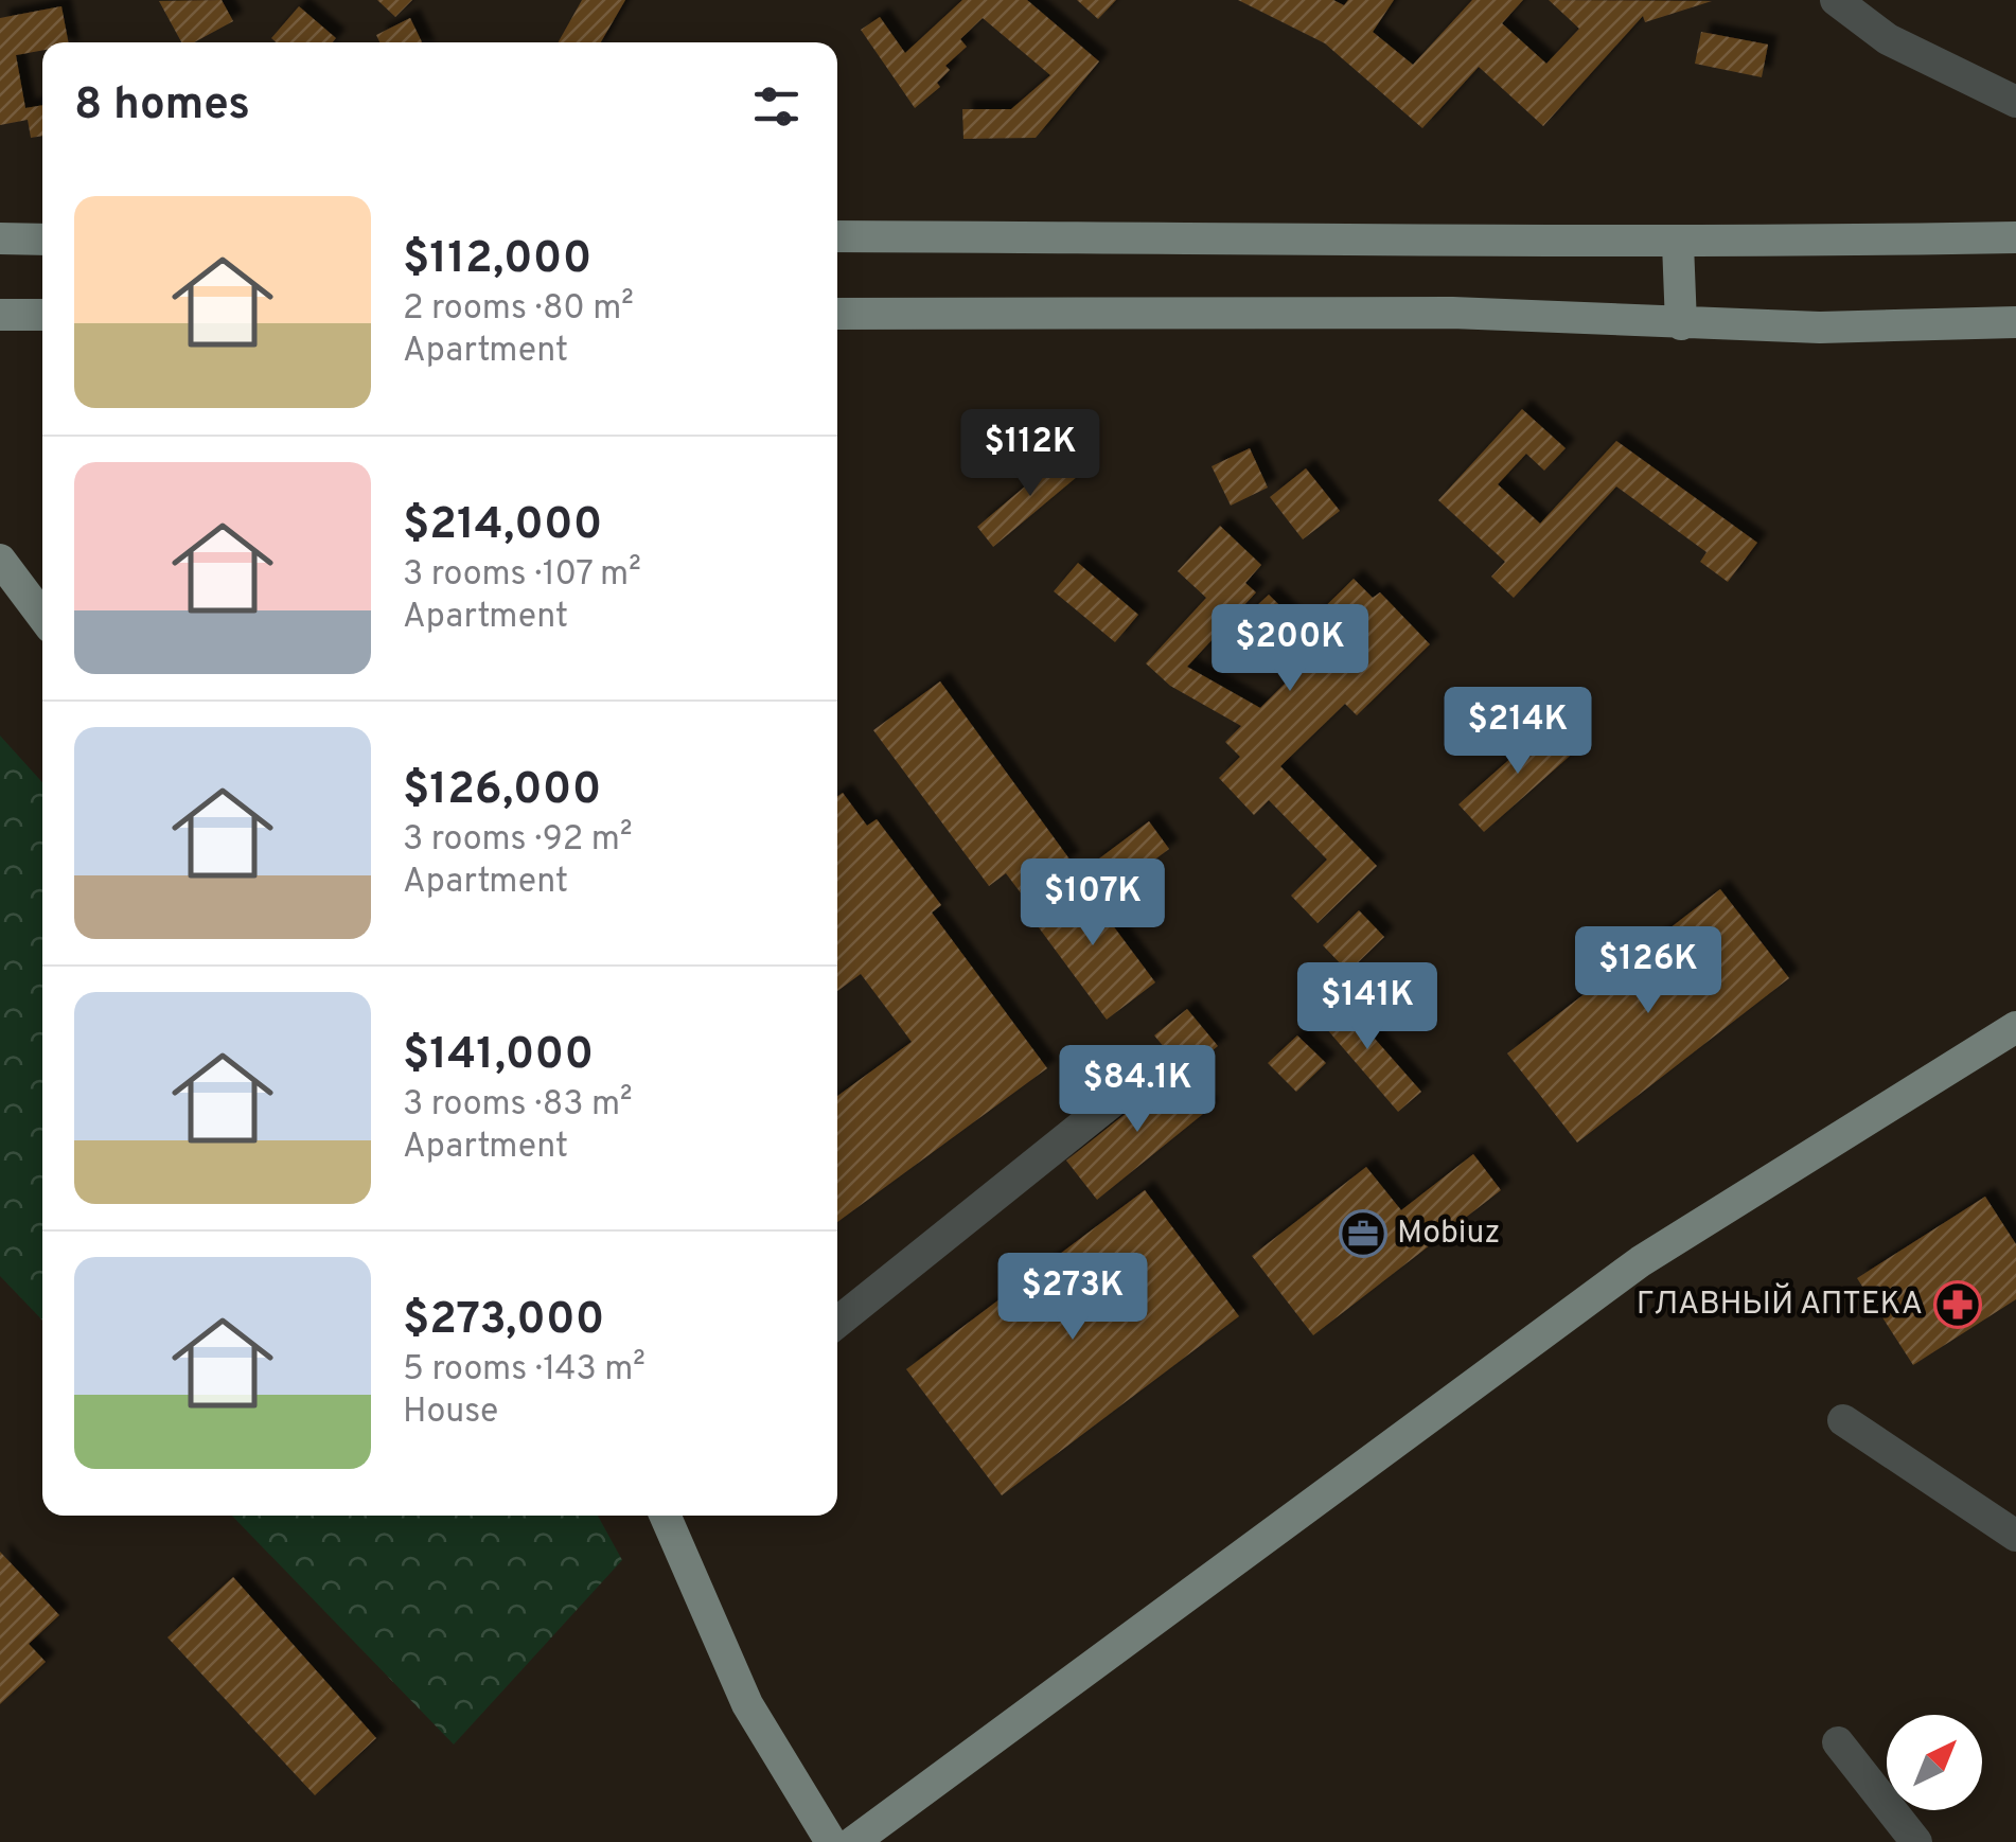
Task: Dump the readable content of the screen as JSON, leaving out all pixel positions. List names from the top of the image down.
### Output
{
  "places": {
    "office": ["Mobiuz"],
    "pharmacy": ["ГЛАВНЫЙ АПТЕКА"]
  },
  "north": "top right",
  "page": {
    "heading": "8 homes",
    "list": [
      {
        "name": "$112,000",
        "note": "2 rooms · 80 m² · Apartment"
      },
      {
        "name": "$214,000",
        "note": "3 rooms · 107 m² · Apartment"
      },
      {
        "name": "$126,000",
        "note": "3 rooms · 92 m² · Apartment"
      },
      {
        "name": "$141,000",
        "note": "3 rooms · 83 m² · Apartment"
      },
      {
        "name": "$273,000",
        "note": "5 rooms · 143 m² · House"
      }
    ],
    "price": [
      "$112K",
      "$200K",
      "$214K",
      "$107K",
      "$126K",
      "$141K",
      "$84.1K",
      "$273K"
    ]
  }
}
